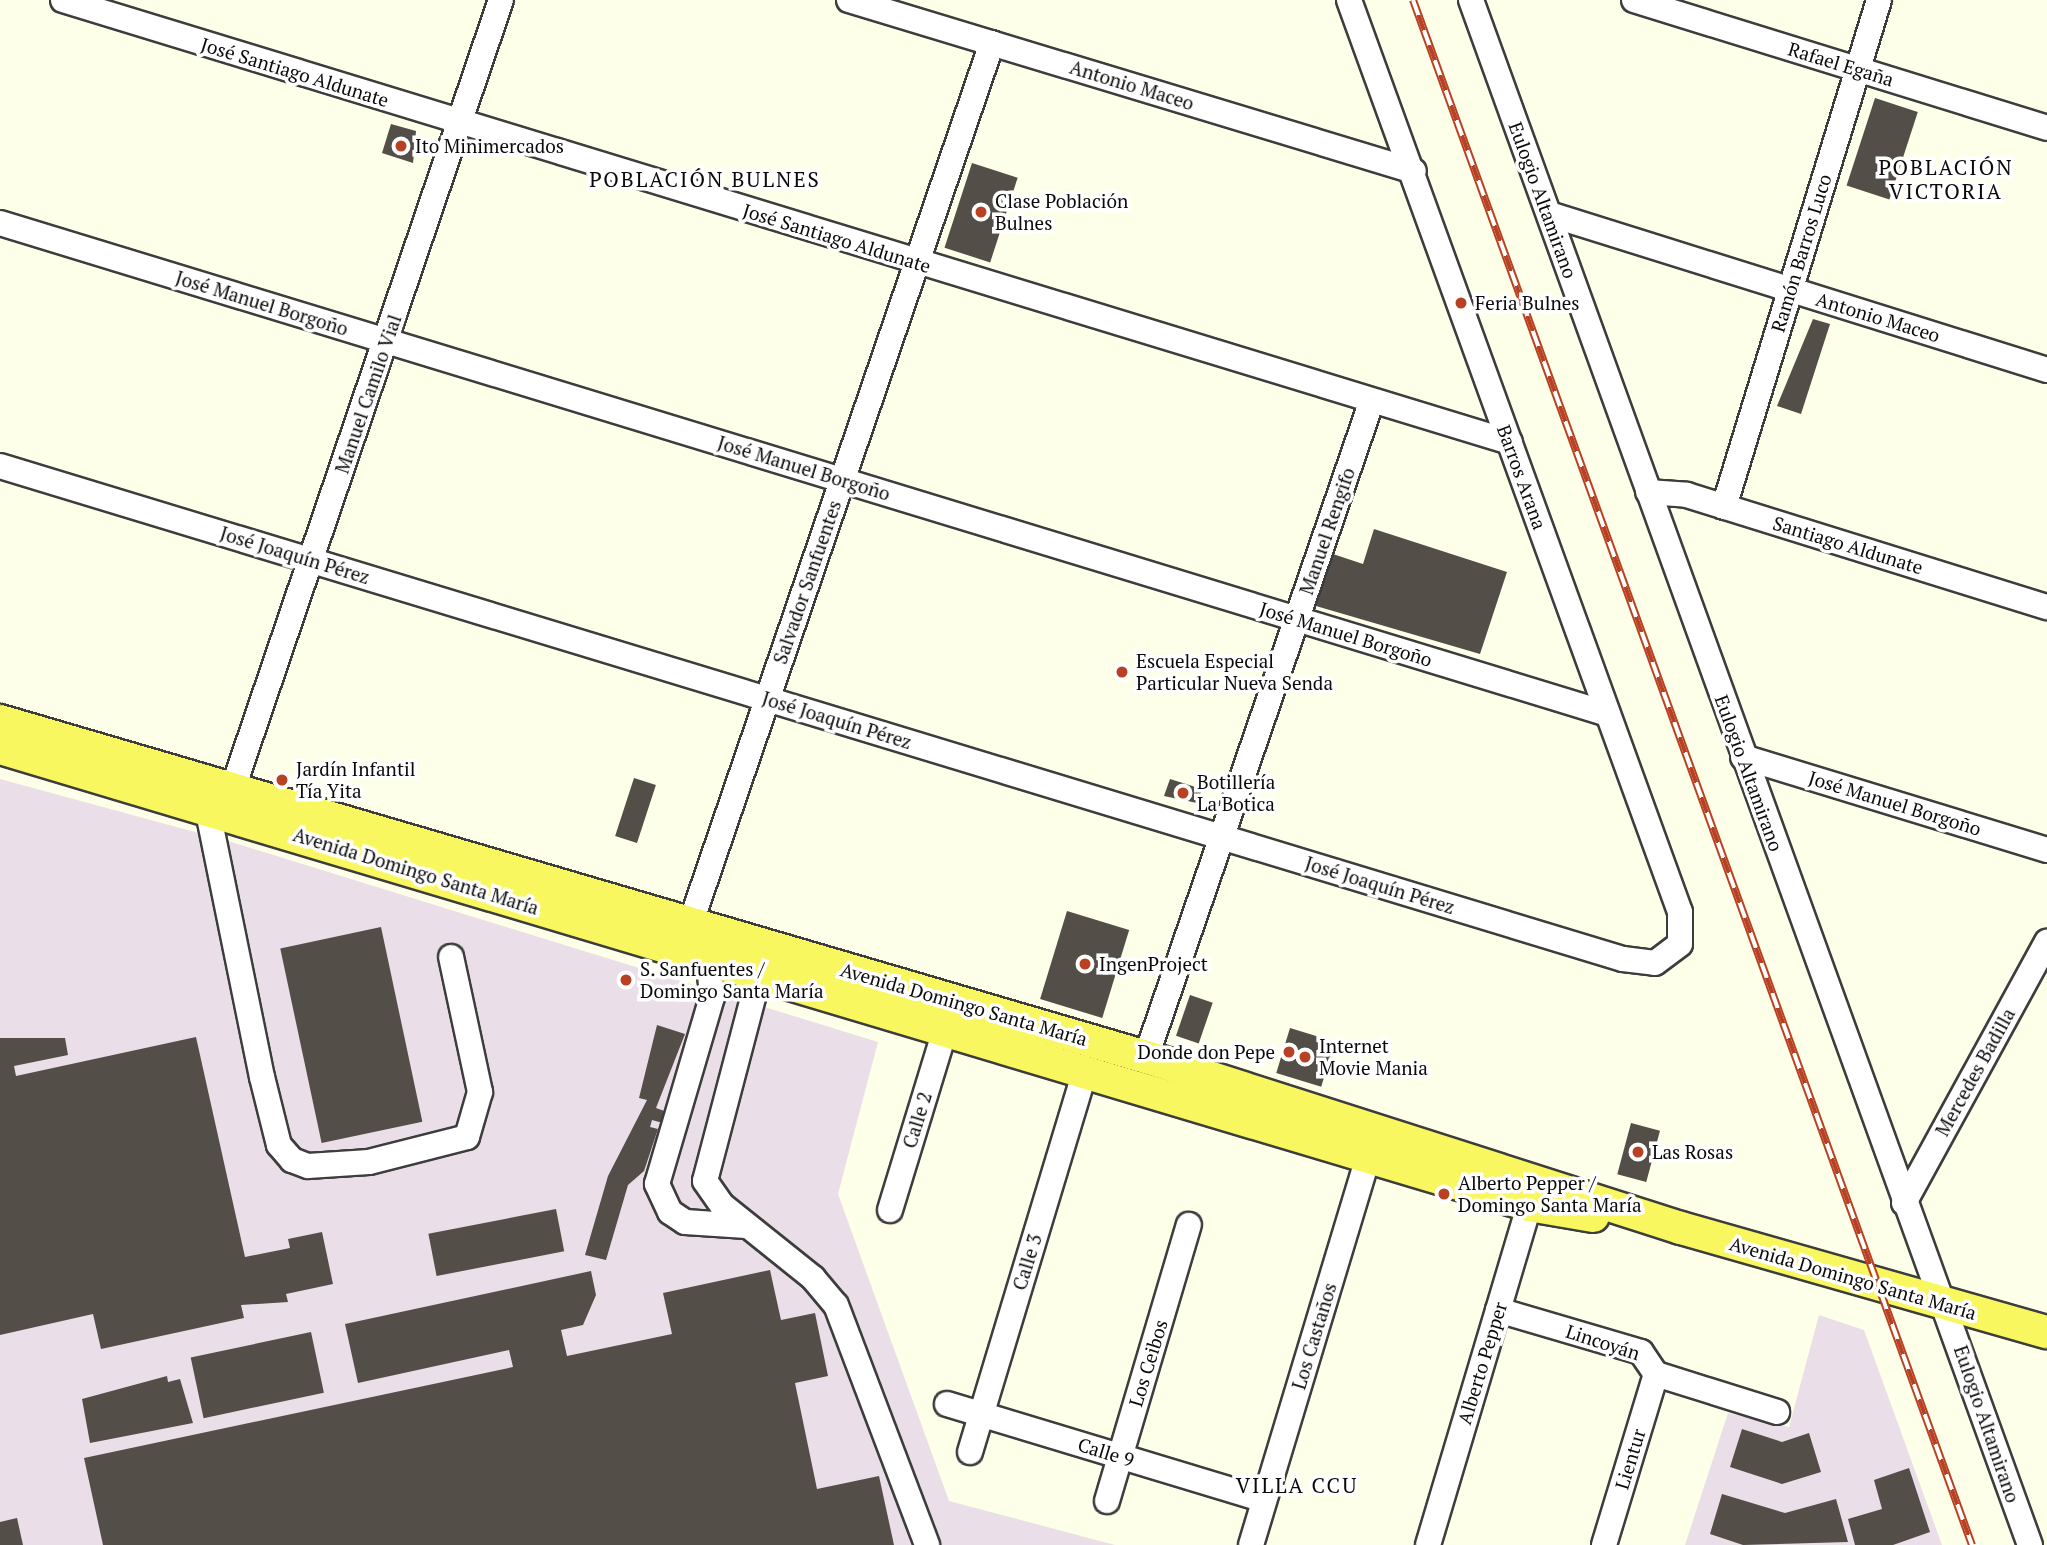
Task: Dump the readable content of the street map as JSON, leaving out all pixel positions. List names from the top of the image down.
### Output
{
  "streets": {
    "main road": ["Avenida Domingo Santa María"],
    "street": [
      "Rafael Egaña",
      "José Santiago Aldunate",
      "Antonio Maceo",
      "Eulogio Altamirano",
      "Ramón Barros Luco",
      "José Manuel Borgoño",
      "Manuel Camilo Vial",
      "Barros Arana",
      "Manuel Rengifo",
      "Santiago Aldunate",
      "José Joaquín Pérez",
      "Salvador Sanfuentes",
      "Mercedes Badilla",
      "Calle 2",
      "Calle 3",
      "Los Castaños",
      "Lincoyán",
      "Los Ceibos",
      "Alberto Pepper",
      "Calle 9",
      "Lientur"
    ]
  },
  "crossings": [
    ["Rafael Egaña", "Ramón Barros Luco"],
    ["José Santiago Aldunate", "Manuel Camilo Vial"],
    ["José Santiago Aldunate", "Manuel Rengifo"],
    ["José Santiago Aldunate", "Salvador Sanfuentes"],
    ["Antonio Maceo", "Eulogio Altamirano"],
    ["Antonio Maceo", "Ramón Barros Luco"],
    ["Antonio Maceo", "Barros Arana"],
    ["Antonio Maceo", "Salvador Sanfuentes"],
    ["Eulogio Altamirano", "José Manuel Borgoño"],
    ["Eulogio Altamirano", "Santiago Aldunate"],
    ["Eulogio Altamirano", "Avenida Domingo Santa María"],
    ["Eulogio Altamirano", "Mercedes Badilla"],
    ["Ramón Barros Luco", "Santiago Aldunate"],
    ["José Manuel Borgoño", "Manuel Camilo Vial"],
    ["José Manuel Borgoño", "Barros Arana"],
    ["José Manuel Borgoño", "Manuel Rengifo"],
    ["José Manuel Borgoño", "Salvador Sanfuentes"],
    ["Manuel Camilo Vial", "José Joaquín Pérez"],
    ["Manuel Camilo Vial", "Avenida Domingo Santa María"],
    ["Barros Arana", "José Joaquín Pérez"],
    ["Manuel Rengifo", "José Joaquín Pérez"],
    ["Manuel Rengifo", "Avenida Domingo Santa María"],
    ["José Joaquín Pérez", "Salvador Sanfuentes"],
    ["Salvador Sanfuentes", "Avenida Domingo Santa María"],
    ["Avenida Domingo Santa María", "Calle 2"],
    ["Avenida Domingo Santa María", "Calle 3"],
    ["Avenida Domingo Santa María", "Los Castaños"],
    ["Avenida Domingo Santa María", "Alberto Pepper"],
    ["Calle 3", "Calle 9"],
    ["Los Castaños", "Calle 9"],
    ["Lincoyán", "Alberto Pepper"],
    ["Lincoyán", "Lientur"],
    ["Los Ceibos", "Calle 9"]
  ],
  "districts": ["POBLACIÓN VICTORIA", "POBLACIÓN BULNES", "VILLA CCU"],
  "places": [
    "Ito Minimercados",
    "Clase Población Bulnes",
    "Feria Bulnes",
    "Escuela Especial Particular Nueva Senda",
    "Jardín Infantil Tía Yita",
    "Botillería La Botica",
    "IngenProject",
    "S. Sanfuentes / Domingo Santa María",
    "Donde don Pepe",
    "Internet Movie Mania",
    "Las Rosas",
    "Alberto Pepper / Domingo Santa María"
  ]
}
